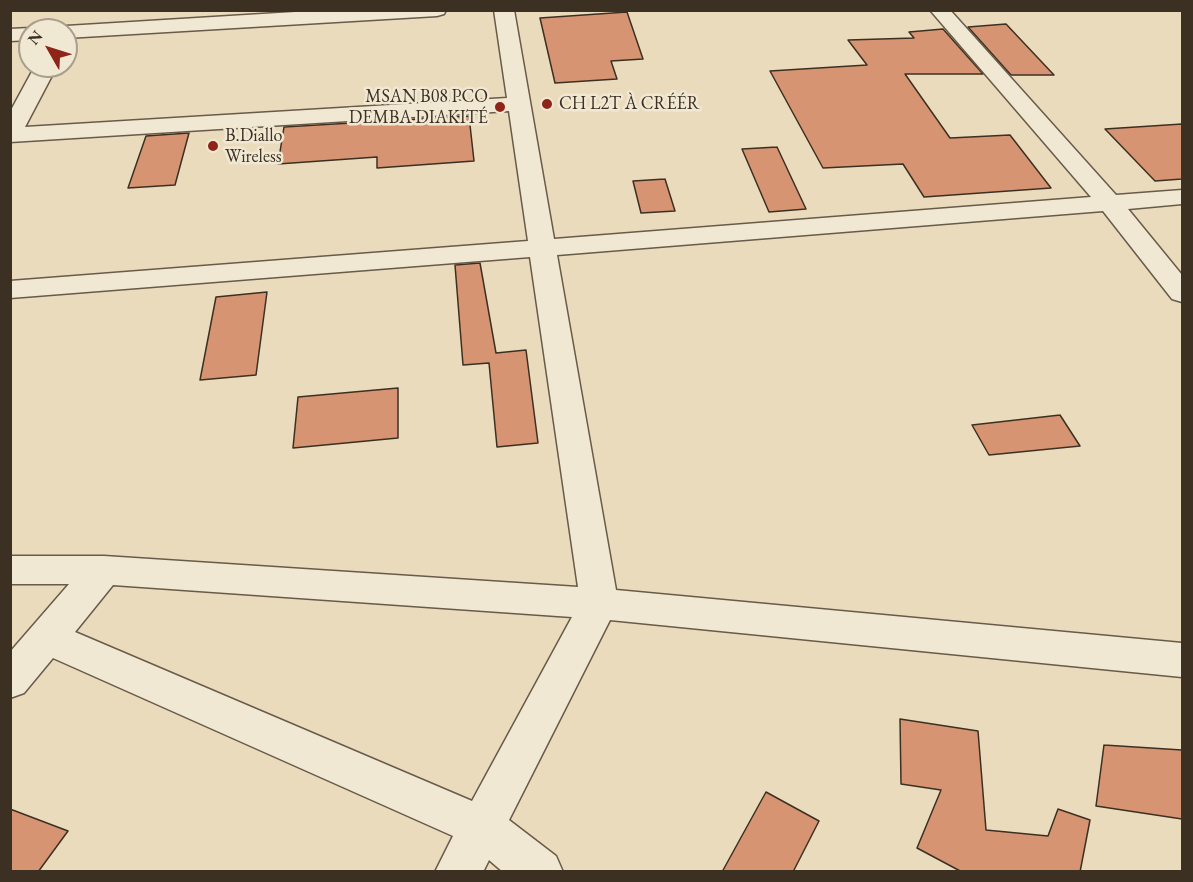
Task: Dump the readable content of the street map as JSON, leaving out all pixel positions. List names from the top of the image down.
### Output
{
  "places": ["CH L2T À CRÉÉR", "MSAN B08 PCO DEMBA DIAKITÉ", "B.Diallo Wireless"],
  "north": "top left"
}
